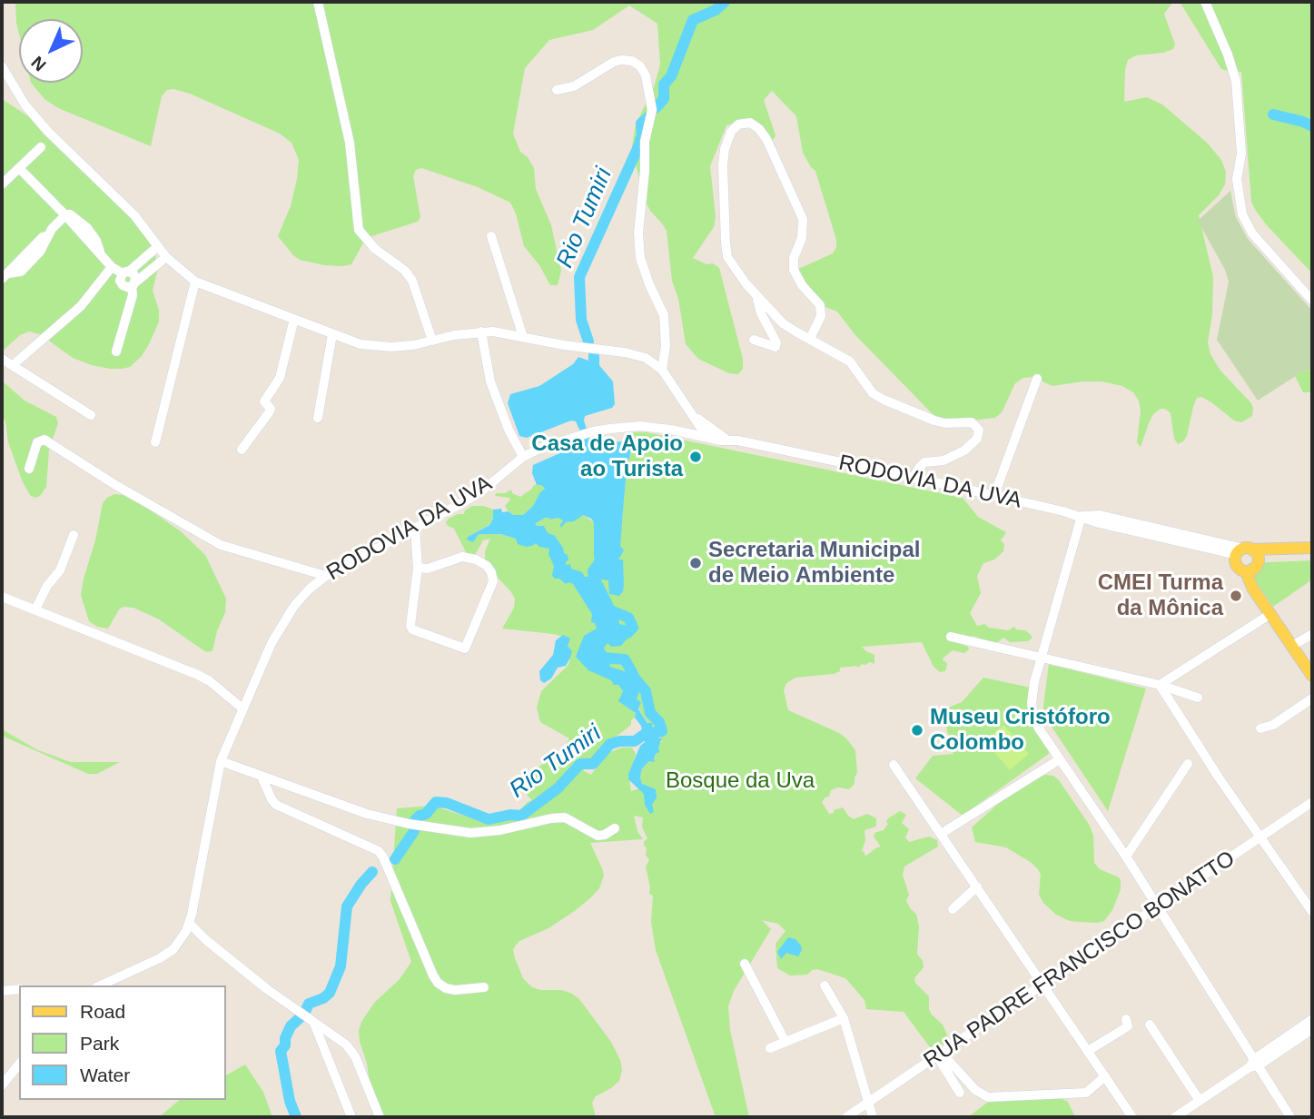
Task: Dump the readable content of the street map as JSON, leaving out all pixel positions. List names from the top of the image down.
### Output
{
  "streets": {
    "main road": ["RODOVIA DA UVA"],
    "street": ["RUA PADRE FRANCISCO BONATTO"]
  },
  "water": ["Rio Tumiri"],
  "parks": ["Bosque da Uva"],
  "places": [
    "Casa de Apoio ao Turista",
    "Secretaria Municipal de Meio Ambiente",
    "CMEI Turma da Mônica",
    "Museu Cristóforo Colombo"
  ],
  "legend": ["Road", "Park", "Water"],
  "north": "bottom left"
}
